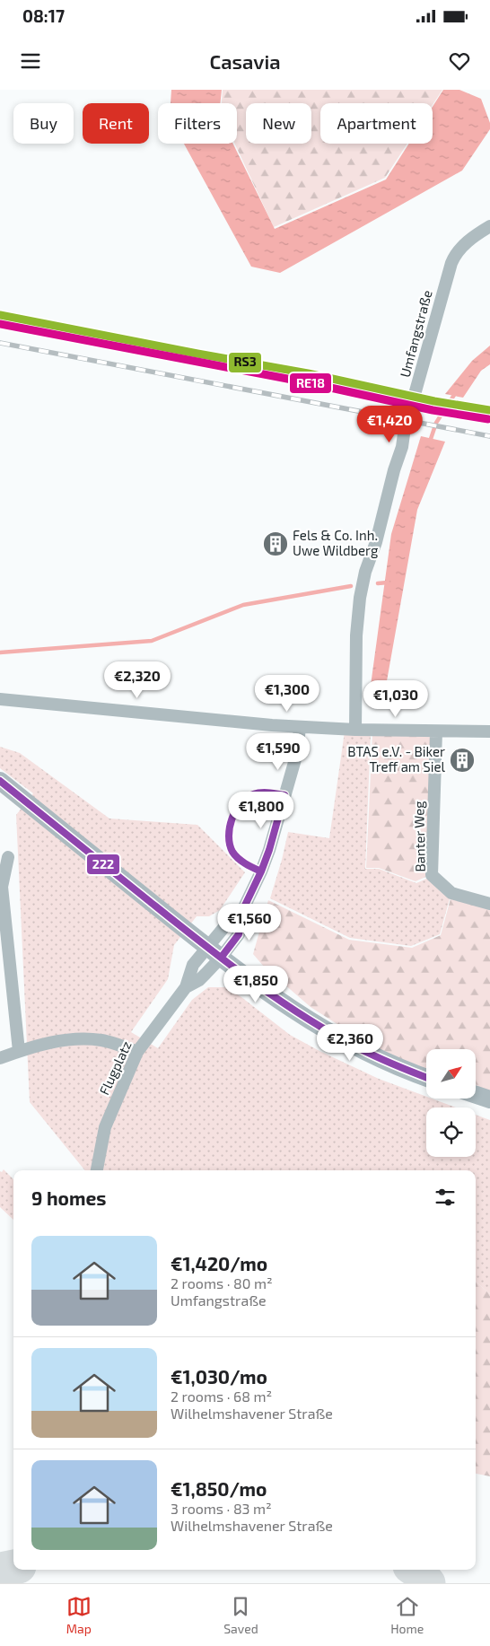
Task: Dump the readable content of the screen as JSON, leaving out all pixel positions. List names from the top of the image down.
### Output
{
  "streets": {
    "street": ["Umfangstraße", "Banter Weg", "Flugplatz"]
  },
  "places": {
    "building": ["Fels & Co. Inh. Uwe Wildberg", "BTAS e.V. - Biker Treff am Siel"]
  },
  "lines": ["transit line RS3", "transit line RE18", "transit line 222"],
  "north": "top right",
  "page": {
    "status": "08:17",
    "header": "Casavia",
    "chip": [
      "Buy",
      "Rent",
      "Filters",
      "New",
      "Apartment"
    ],
    "price": [
      "€1,420",
      "€2,320",
      "€1,300",
      "€1,030",
      "€1,590",
      "€1,800",
      "€1,560",
      "€1,850",
      "€2,360"
    ],
    "heading": "9 homes",
    "list": [
      {
        "name": "€1,420/mo",
        "note": "2 rooms · 80 m² · Umfangstraße"
      },
      {
        "name": "€1,030/mo",
        "note": "2 rooms · 68 m² · Wilhelmshavener Straße"
      },
      {
        "name": "€1,850/mo",
        "note": "3 rooms · 83 m² · Wilhelmshavener Straße"
      }
    ],
    "tabs": ["Map", "Saved", "Home"]
  }
}
